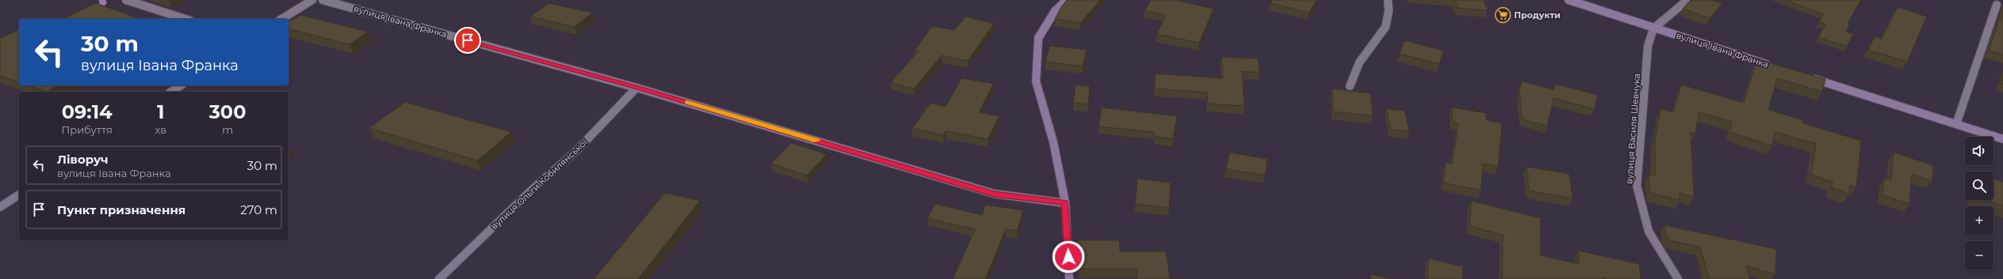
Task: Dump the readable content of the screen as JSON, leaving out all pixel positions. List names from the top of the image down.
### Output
{
  "streets": {
    "street": ["вулиця Івана Франка", "вулиця Василя Шевчука", "вулиця Ольги Кобилянської"]
  },
  "crossings": [
    ["вулиця Івана Франка", "вулиця Василя Шевчука"],
    ["вулиця Івана Франка", "вулиця Ольги Кобилянської"]
  ],
  "places": {
    "supermarket": ["Продукти"]
  },
  "page": {
    "turn": ["30 m", "вулиця Івана Франка"],
    "eta": [
      "09:14",
      "Прибуття",
      "1",
      "хв",
      "300",
      "m"
    ],
    "map_buttons": ["+", "−"],
    "list": [
      {
        "name": "Ліворуч",
        "note": "вулиця Івана Франка",
        "value": "30 m"
      },
      {
        "name": "Пункт призначення",
        "value": "270 m"
      }
    ]
  }
}
